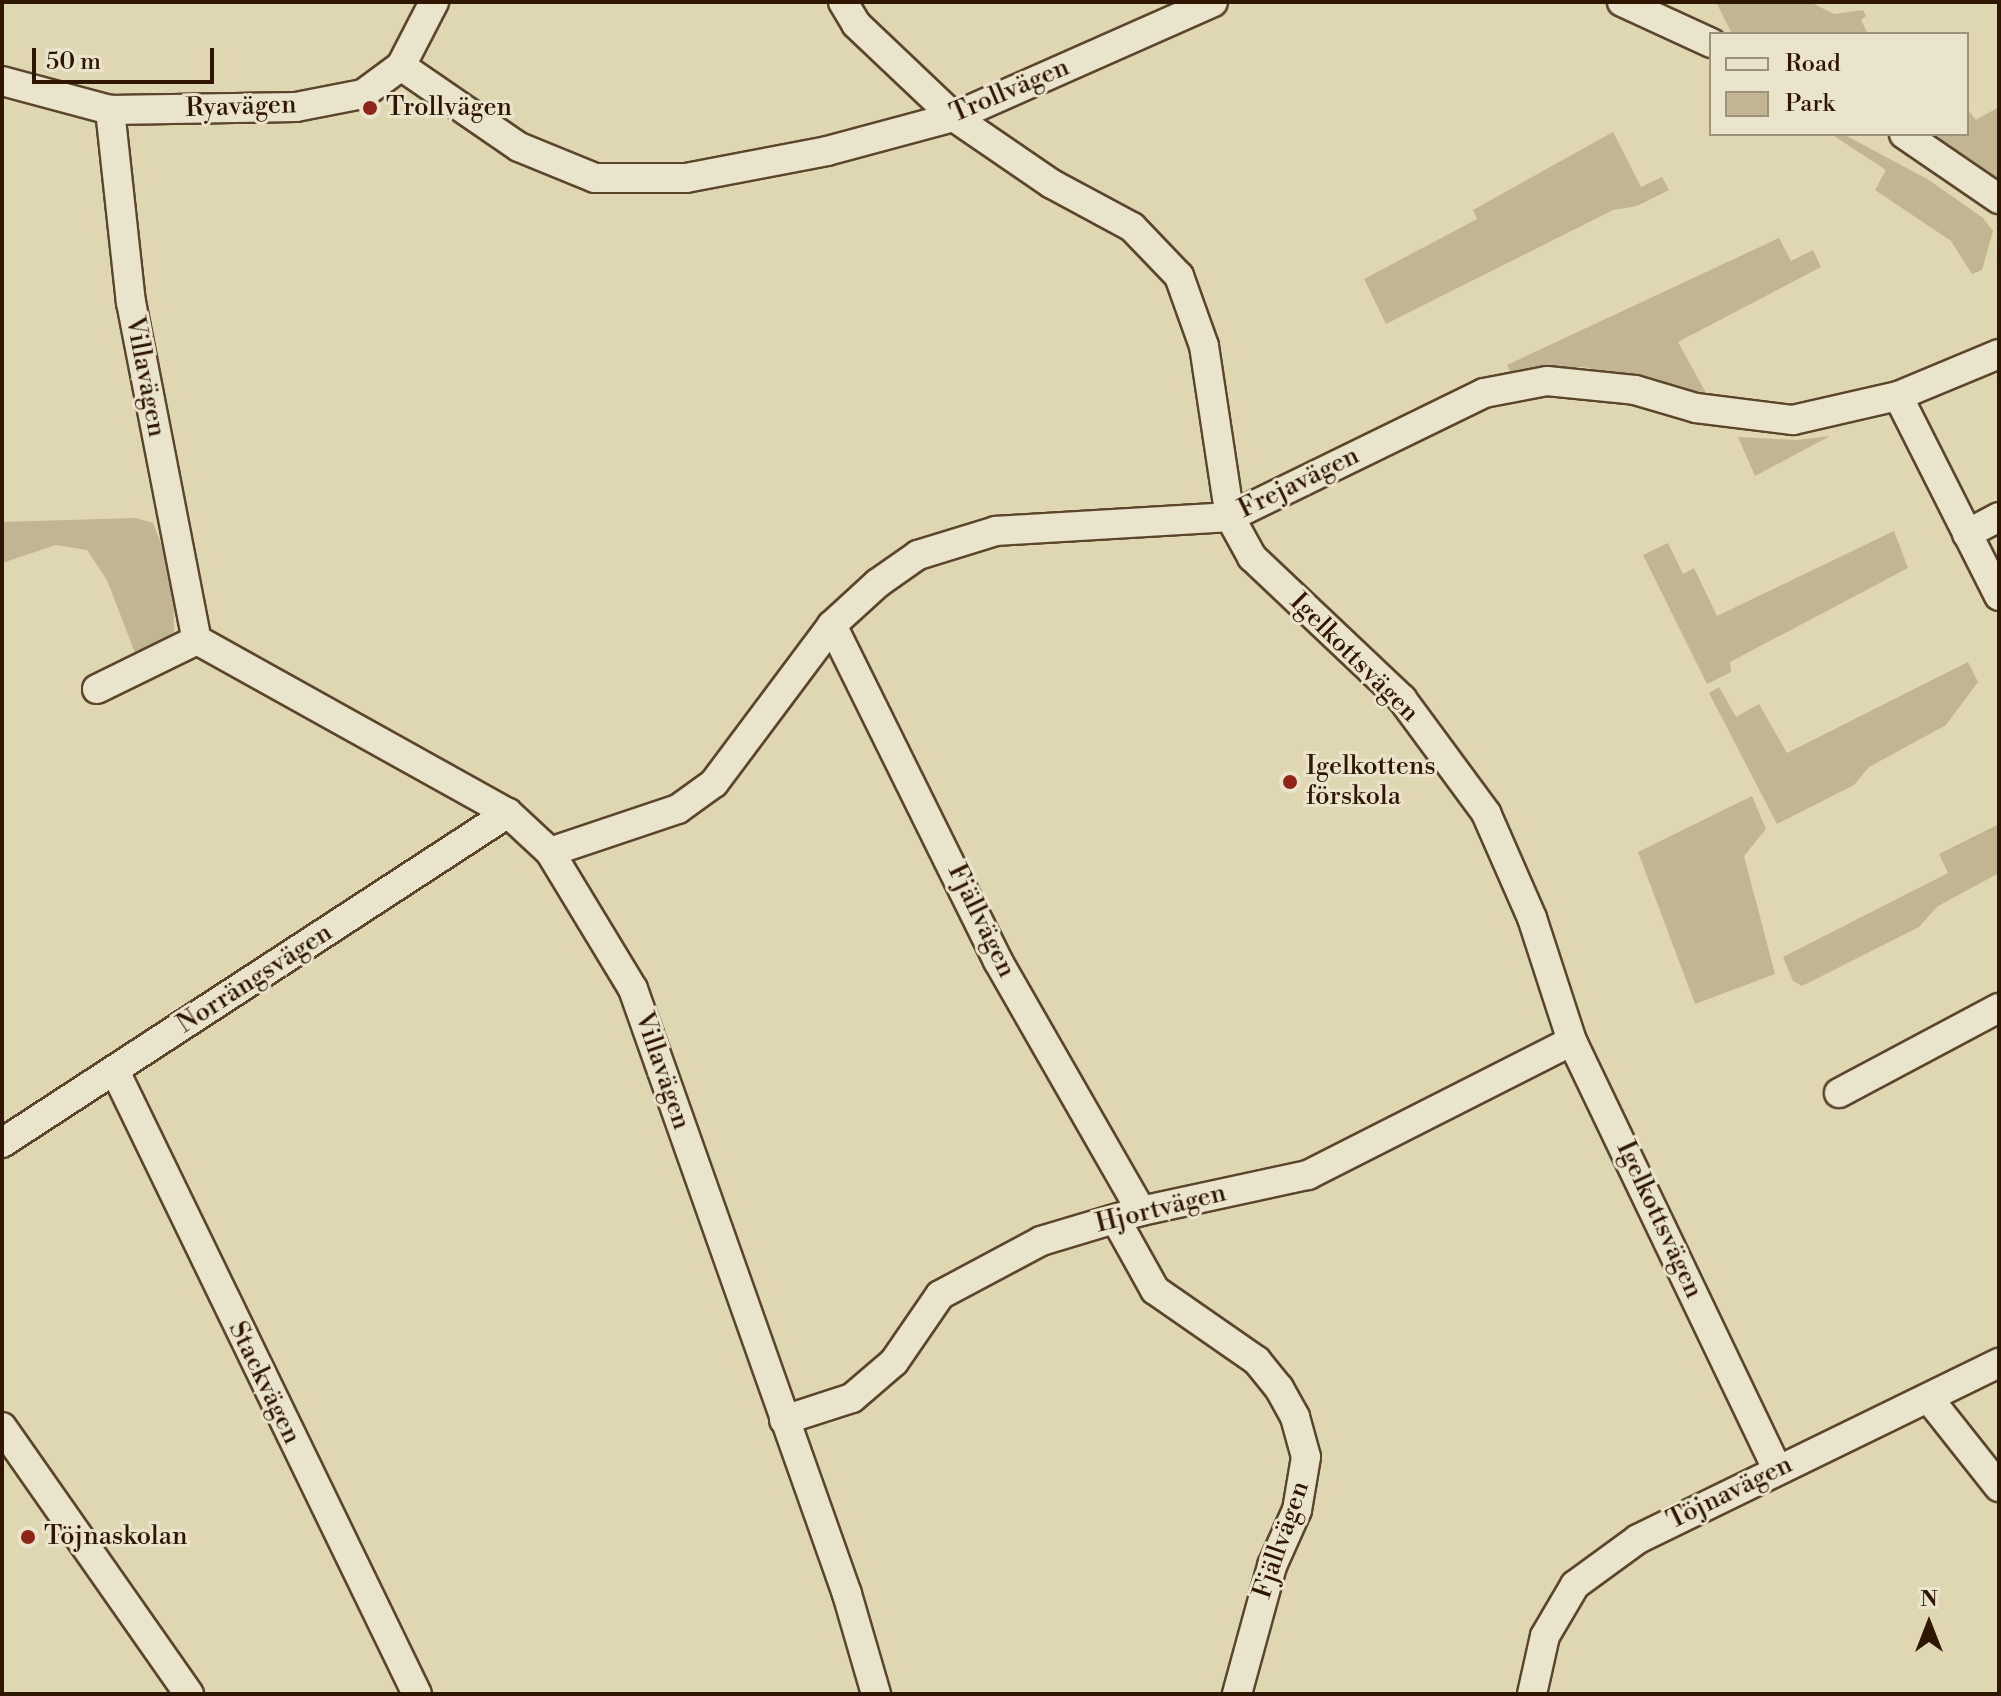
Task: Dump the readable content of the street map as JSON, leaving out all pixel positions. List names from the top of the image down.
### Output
{
  "streets": {
    "street": [
      "Trollvägen",
      "Ryavägen",
      "Villavägen",
      "Frejavägen",
      "Igelkottsvägen",
      "Fjällvägen",
      "Norrängsvägen",
      "Hjortvägen",
      "Stackvägen",
      "Töjnavägen"
    ]
  },
  "crossings": [
    ["Trollvägen", "Ryavägen"],
    ["Trollvägen", "Igelkottsvägen"],
    ["Ryavägen", "Villavägen"],
    ["Villavägen", "Frejavägen"],
    ["Villavägen", "Norrängsvägen"],
    ["Villavägen", "Hjortvägen"],
    ["Frejavägen", "Igelkottsvägen"],
    ["Frejavägen", "Fjällvägen"],
    ["Igelkottsvägen", "Hjortvägen"],
    ["Igelkottsvägen", "Töjnavägen"],
    ["Fjällvägen", "Hjortvägen"],
    ["Norrängsvägen", "Stackvägen"]
  ],
  "places": ["Trollvägen", "Igelkottens förskola", "Töjnaskolan"],
  "legend": ["Road", "Park"],
  "scale_bar": "50 m",
  "north": "top"
}
